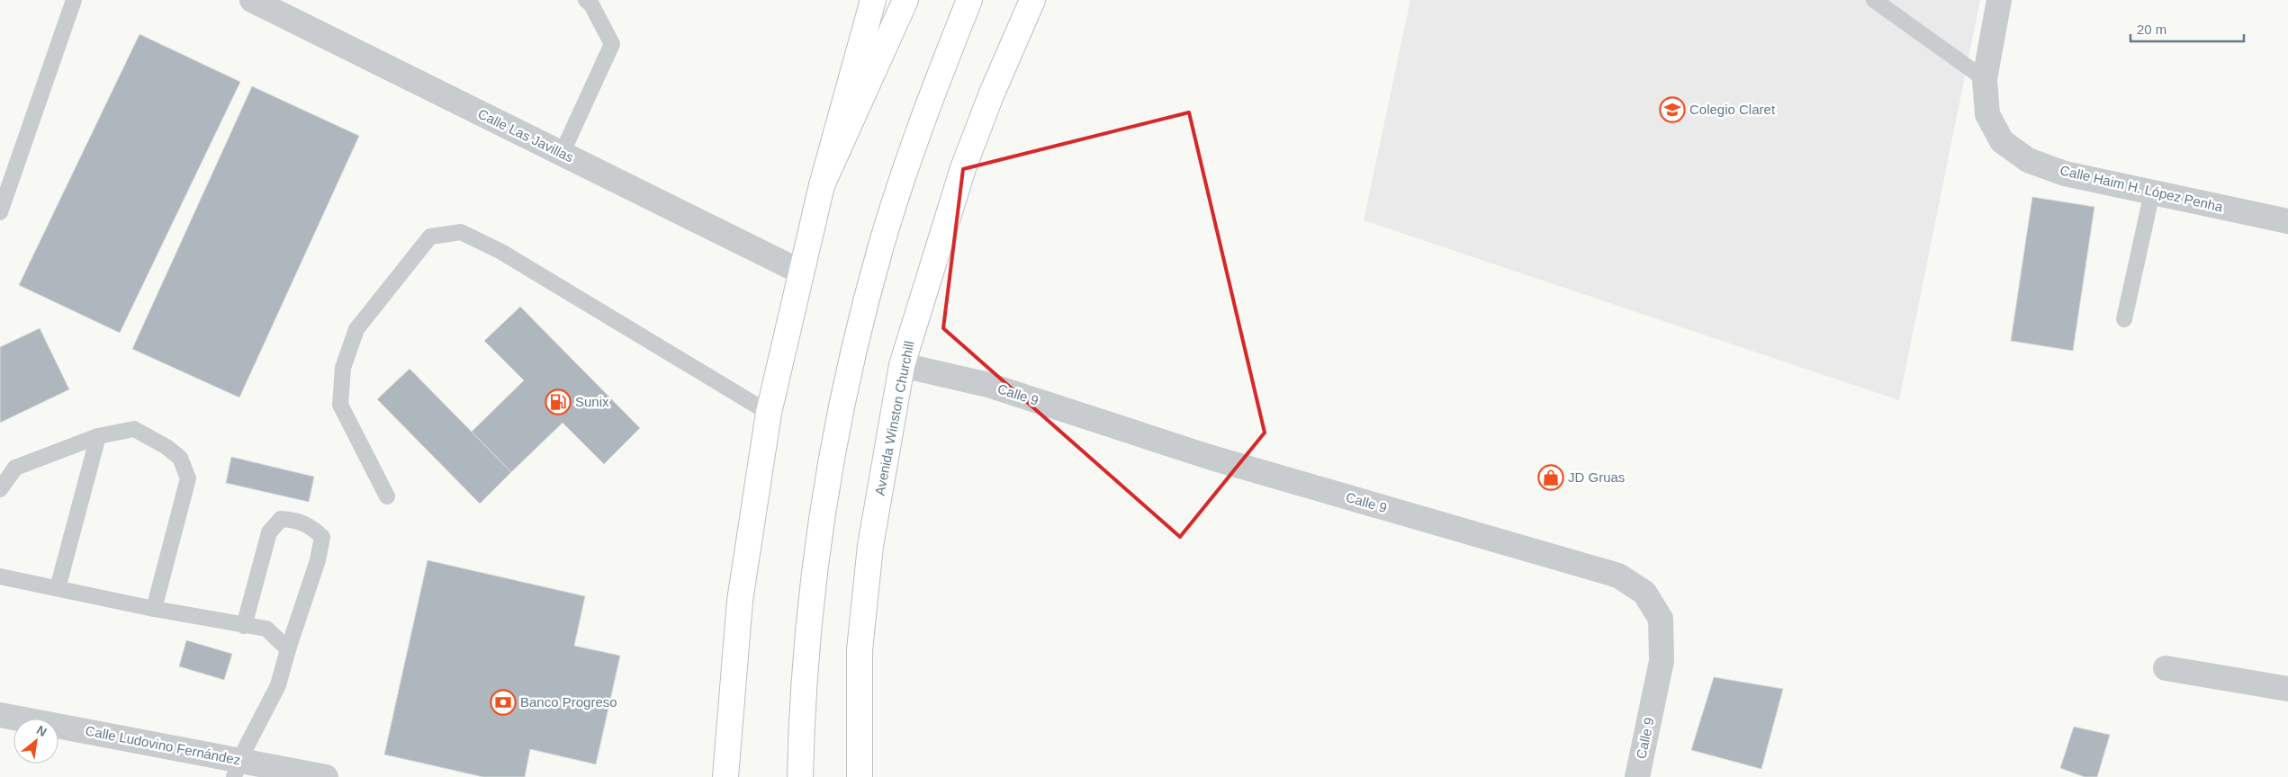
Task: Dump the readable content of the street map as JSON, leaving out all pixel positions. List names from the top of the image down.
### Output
{
  "streets": {
    "main road": ["Avenida Winston Churchill"],
    "street": [
      "Calle Las Javillas",
      "Calle Haim H. López Penha",
      "Calle 9",
      "Calle Ludovino Fernández"
    ]
  },
  "crossings": [
    ["Calle 9", "Avenida Winston Churchill"]
  ],
  "places": {
    "school or university": ["Colegio Claret"],
    "fuel station": ["Sunix"],
    "shop": ["JD Gruas"],
    "bank": ["Banco Progreso"]
  },
  "scale_bar": "20 m",
  "north": "top right"
}
